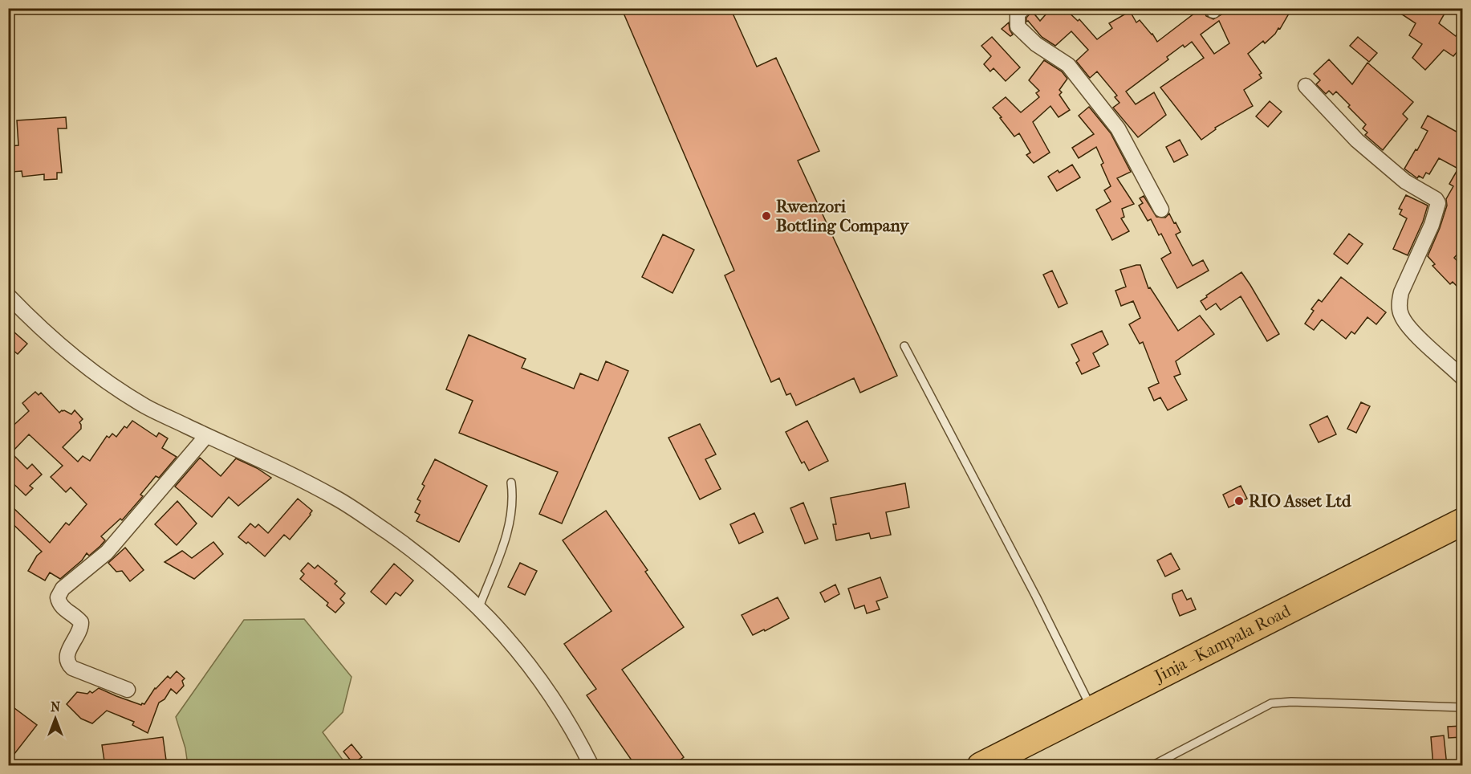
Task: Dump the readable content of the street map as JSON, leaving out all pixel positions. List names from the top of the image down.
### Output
{
  "streets": {
    "highway": ["Jinja - Kampala Road"]
  },
  "places": ["Rwenzori Bottling Company", "RIO Asset Ltd"],
  "north": "top"
}
